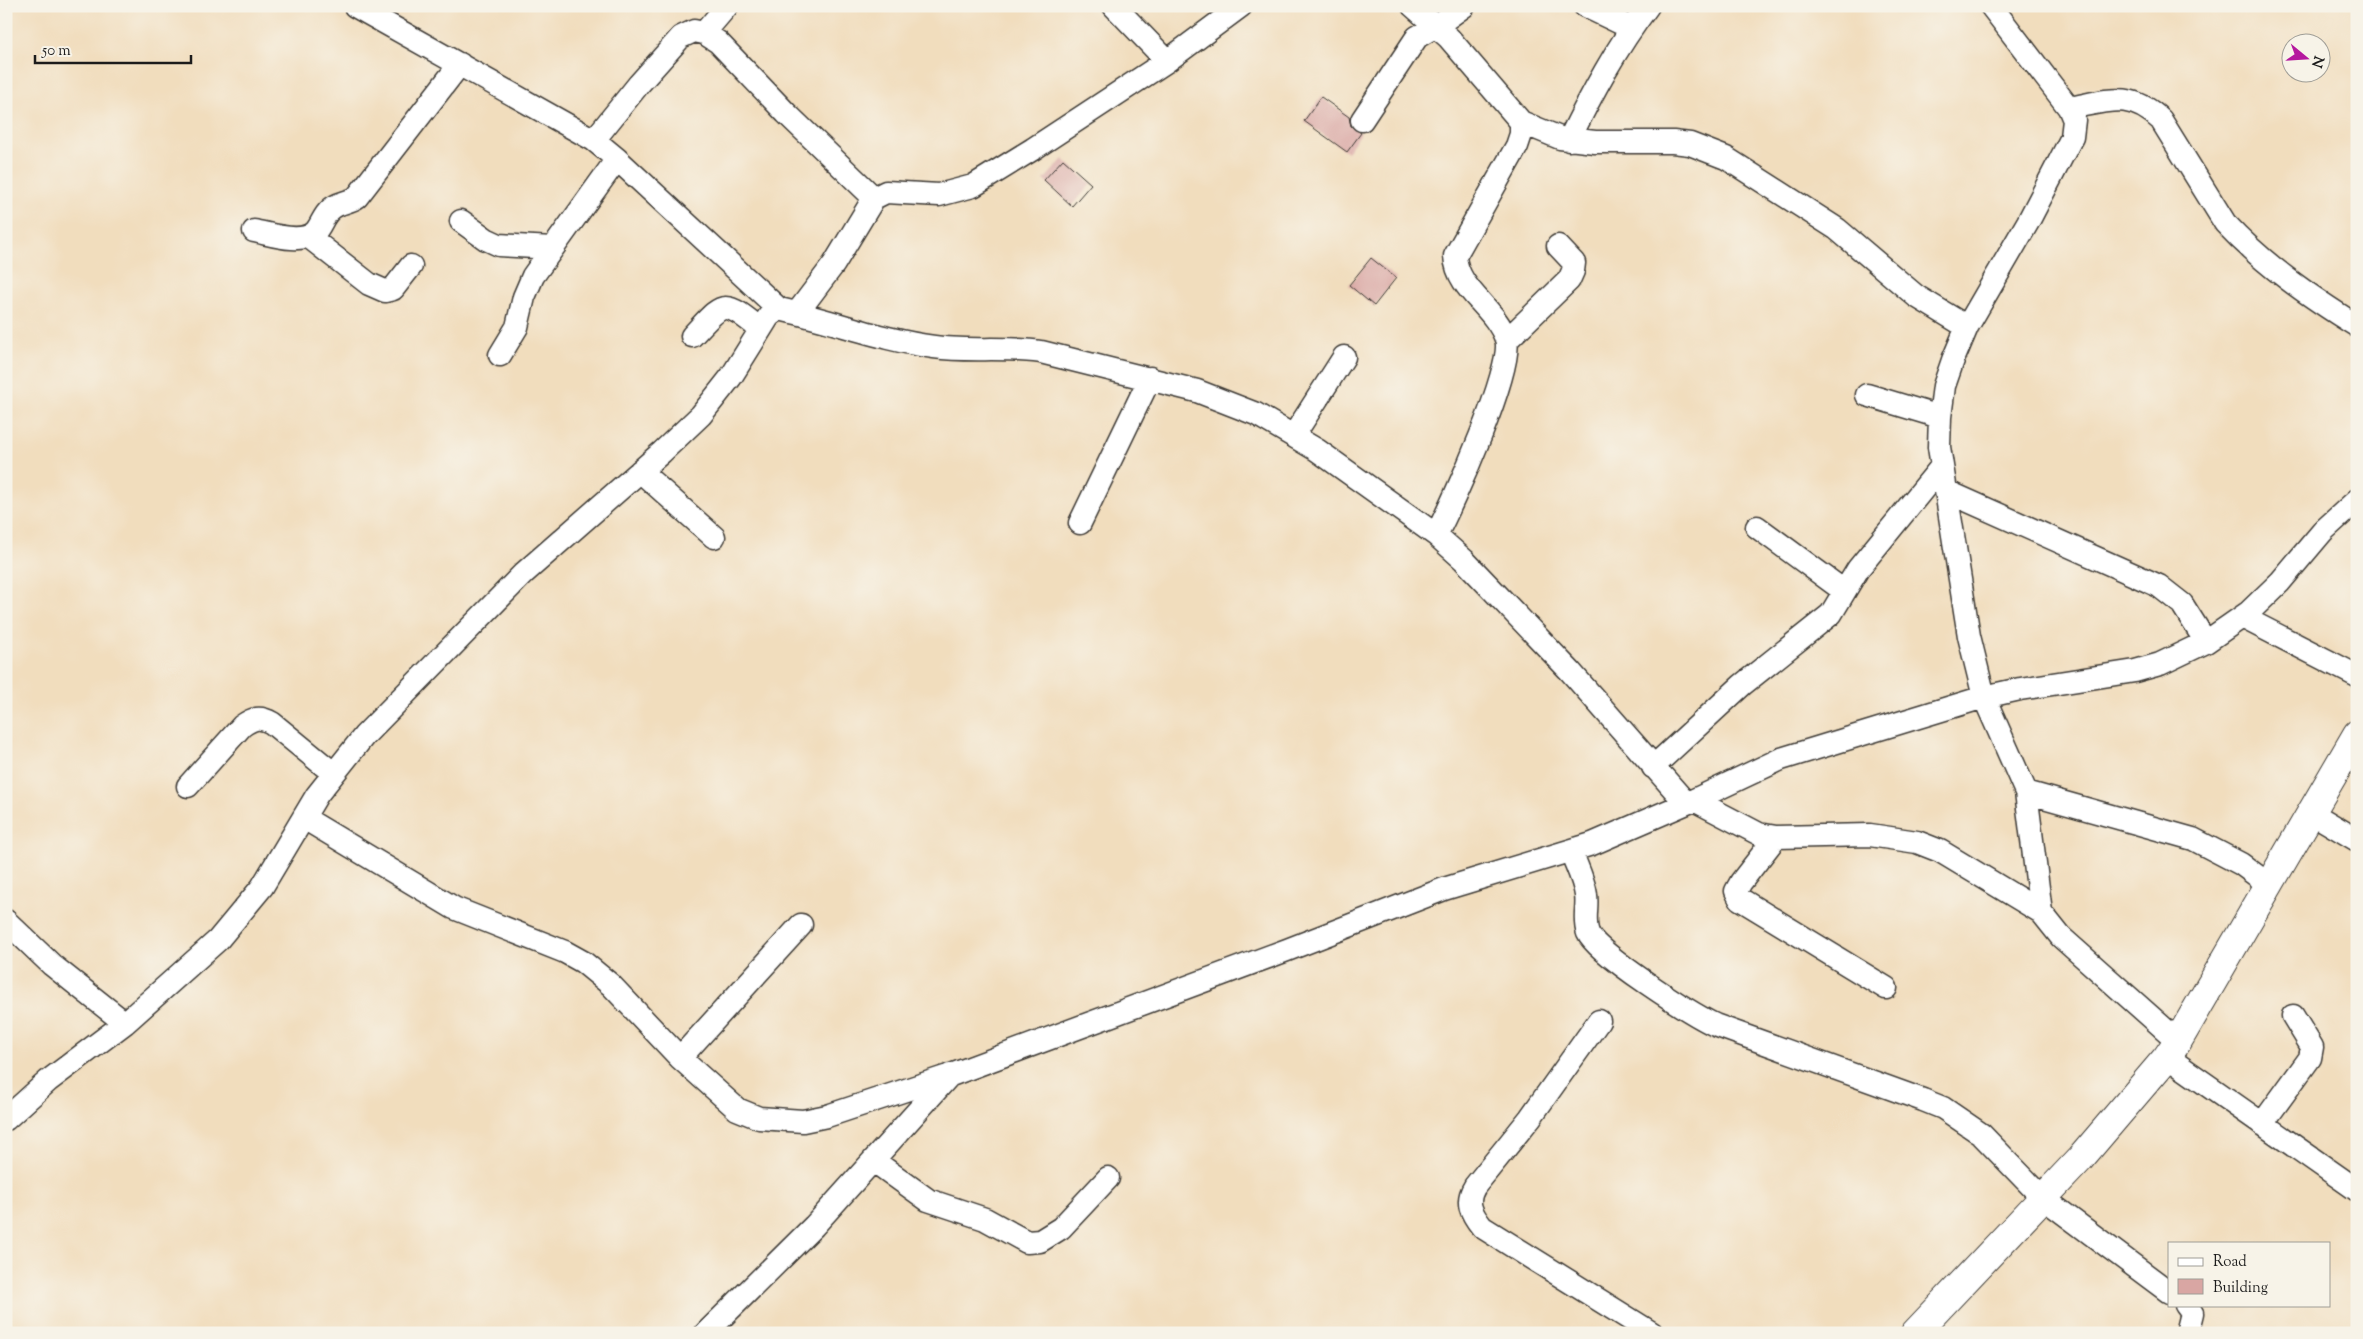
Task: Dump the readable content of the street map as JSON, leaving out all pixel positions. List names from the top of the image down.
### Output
{
  "legend": ["Road", "Building"],
  "scale_bar": "50 m",
  "north": "right"
}
